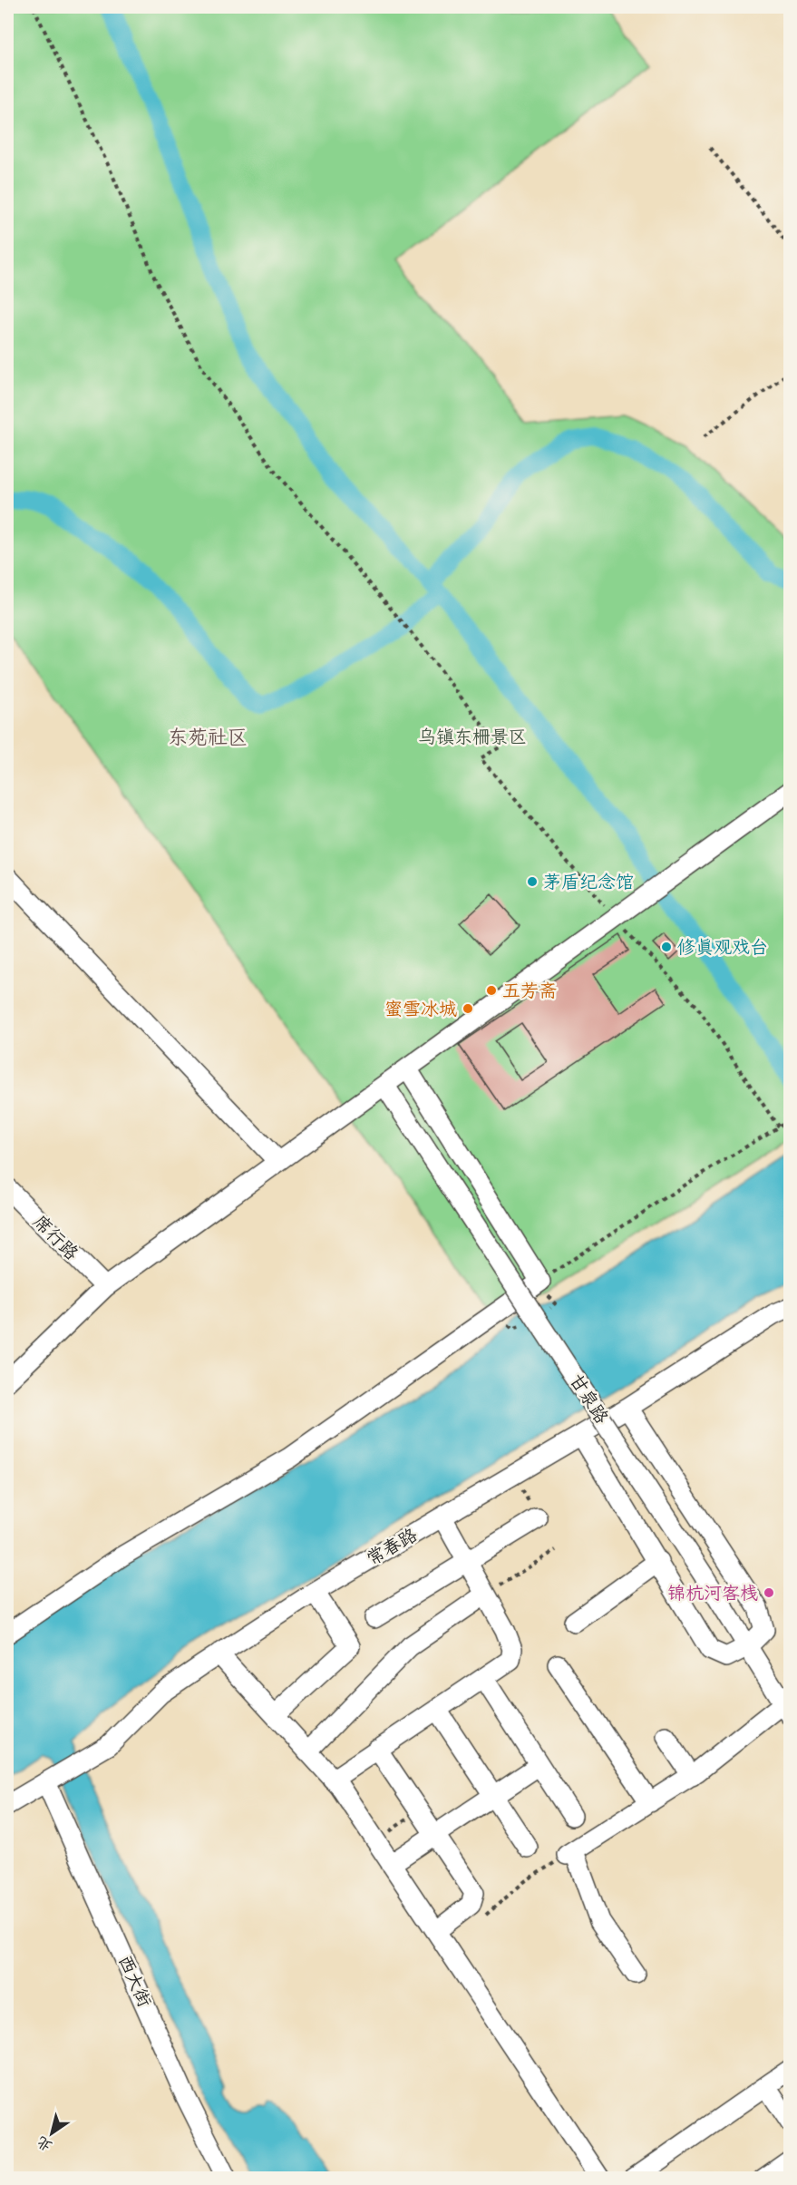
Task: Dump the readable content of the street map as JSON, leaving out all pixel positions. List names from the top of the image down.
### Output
{
  "streets": {
    "street": [
      "席行路",
      "甘泉路",
      "常春路",
      "西大街"
    ]
  },
  "crossings": [
    ["常春路", "西大街"]
  ],
  "districts": ["东苑社区"],
  "parks": ["乌镇东栅景区"],
  "places": [
    "茅盾纪念馆",
    "修真观戏台",
    "五芳斋",
    "蜜雪冰城",
    "锦杭河客栈"
  ],
  "north": "bottom left"
}
